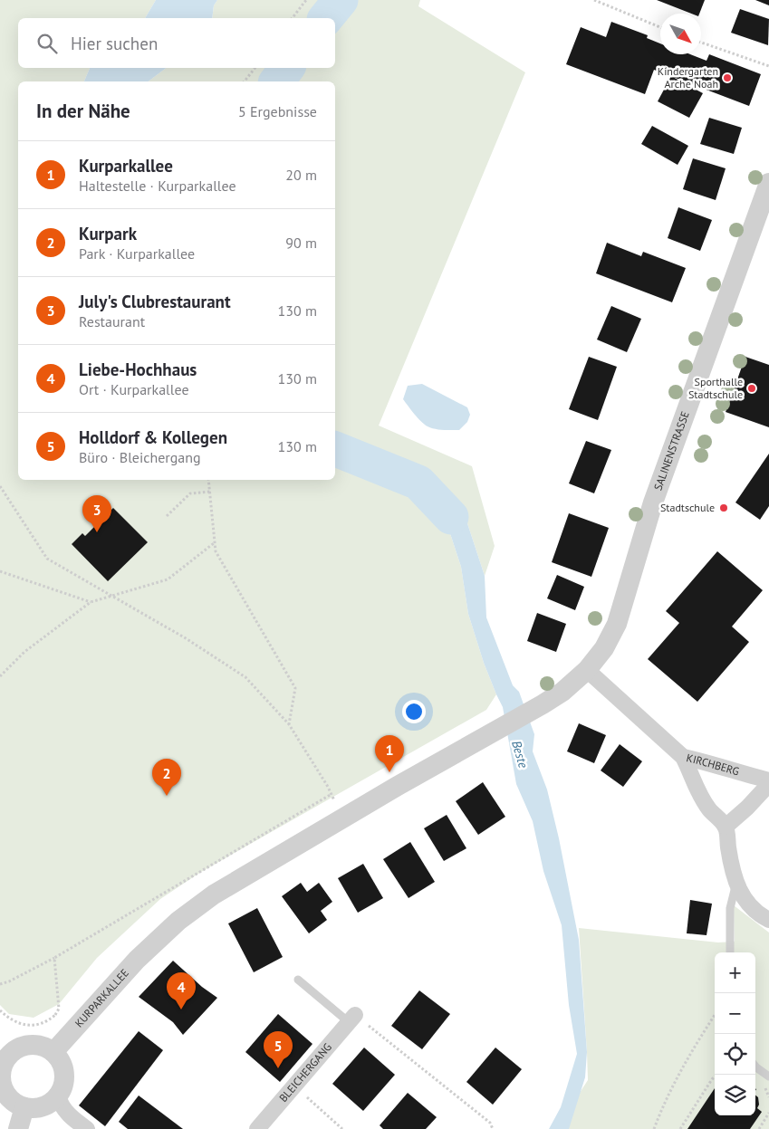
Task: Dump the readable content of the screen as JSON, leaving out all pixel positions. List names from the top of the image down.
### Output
{
  "streets": {
    "street": [
      "SALINENSTRASSE",
      "KIRCHBERG",
      "KURPARKALLEE",
      "BLEICHERGANG"
    ]
  },
  "crossings": [
    ["SALINENSTRASSE", "KURPARKALLEE"]
  ],
  "water": ["Beste"],
  "places": ["Kindergarten Arche Noah", "Sporthalle Stadtschule", "Stadtschule"],
  "north": "bottom right",
  "page": {
    "search": "Hier suchen",
    "heading": ["In der Nähe", "5 Ergebnisse"],
    "list": [
      {
        "mark": "1",
        "name": "Kurparkallee",
        "note": "Haltestelle · Kurparkallee",
        "value": "20 m"
      },
      {
        "mark": "2",
        "name": "Kurpark",
        "note": "Park · Kurparkallee",
        "value": "90 m"
      },
      {
        "mark": "3",
        "name": "July's Clubrestaurant",
        "note": "Restaurant",
        "value": "130 m"
      },
      {
        "mark": "4",
        "name": "Liebe-Hochhaus",
        "note": "Ort · Kurparkallee",
        "value": "130 m"
      },
      {
        "mark": "5",
        "name": "Holldorf & Kollegen",
        "note": "Büro · Bleichergang",
        "value": "130 m"
      }
    ],
    "pins": [
      "3",
      "1",
      "2",
      "4",
      "5"
    ],
    "map_buttons": ["+", "−"]
  }
}
